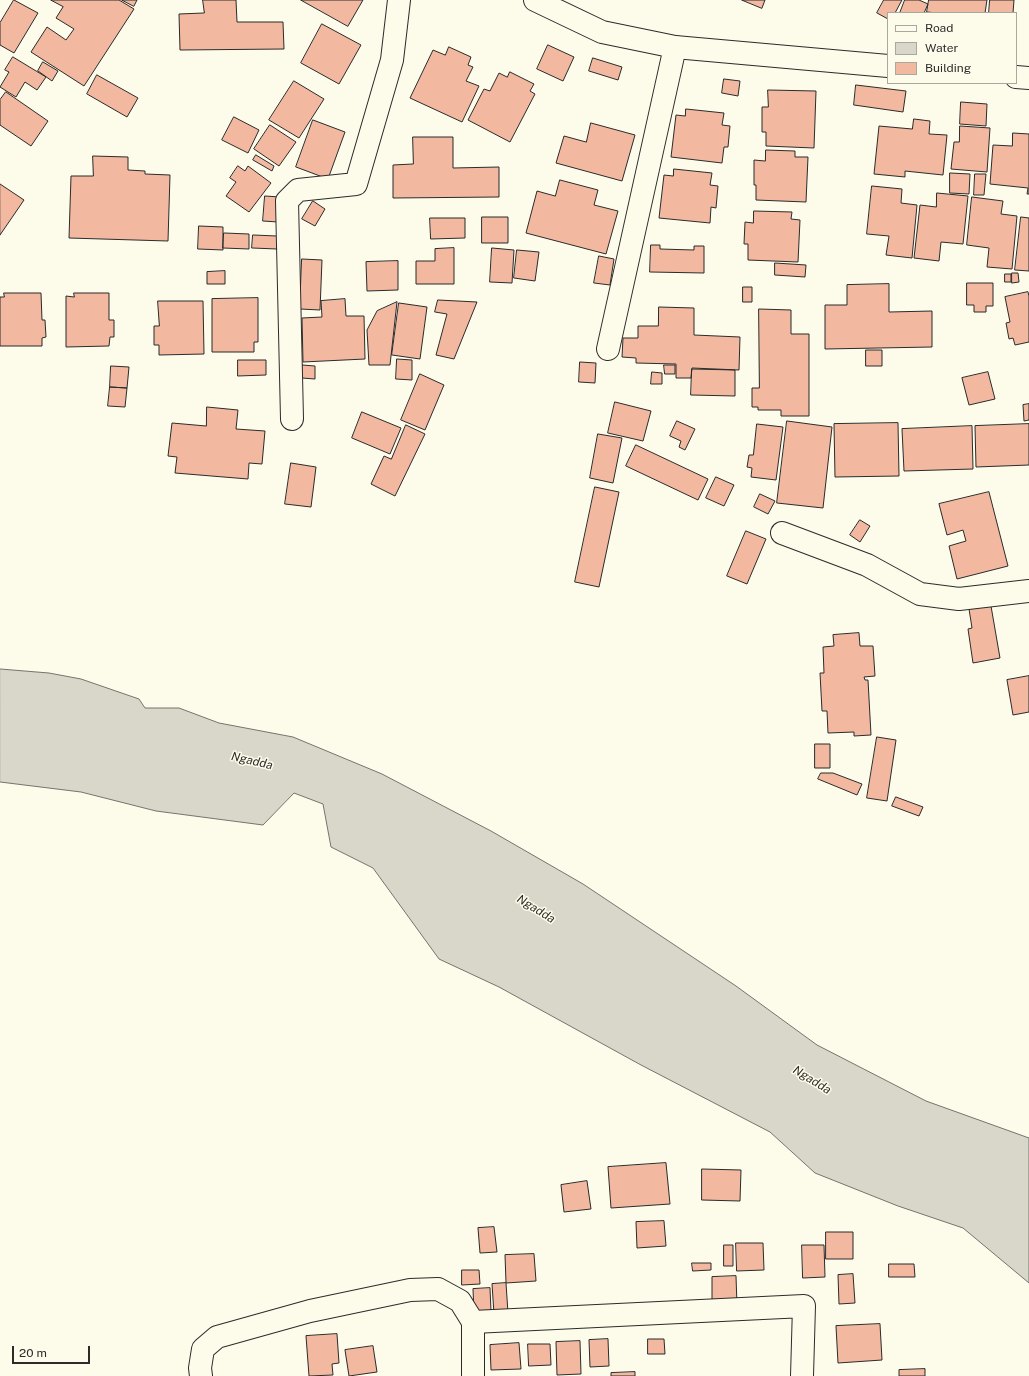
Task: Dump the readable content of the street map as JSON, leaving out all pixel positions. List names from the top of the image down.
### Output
{
  "water": ["Ngadda"],
  "legend": ["Road", "Water", "Building"],
  "scale_bar": "20 m"
}
